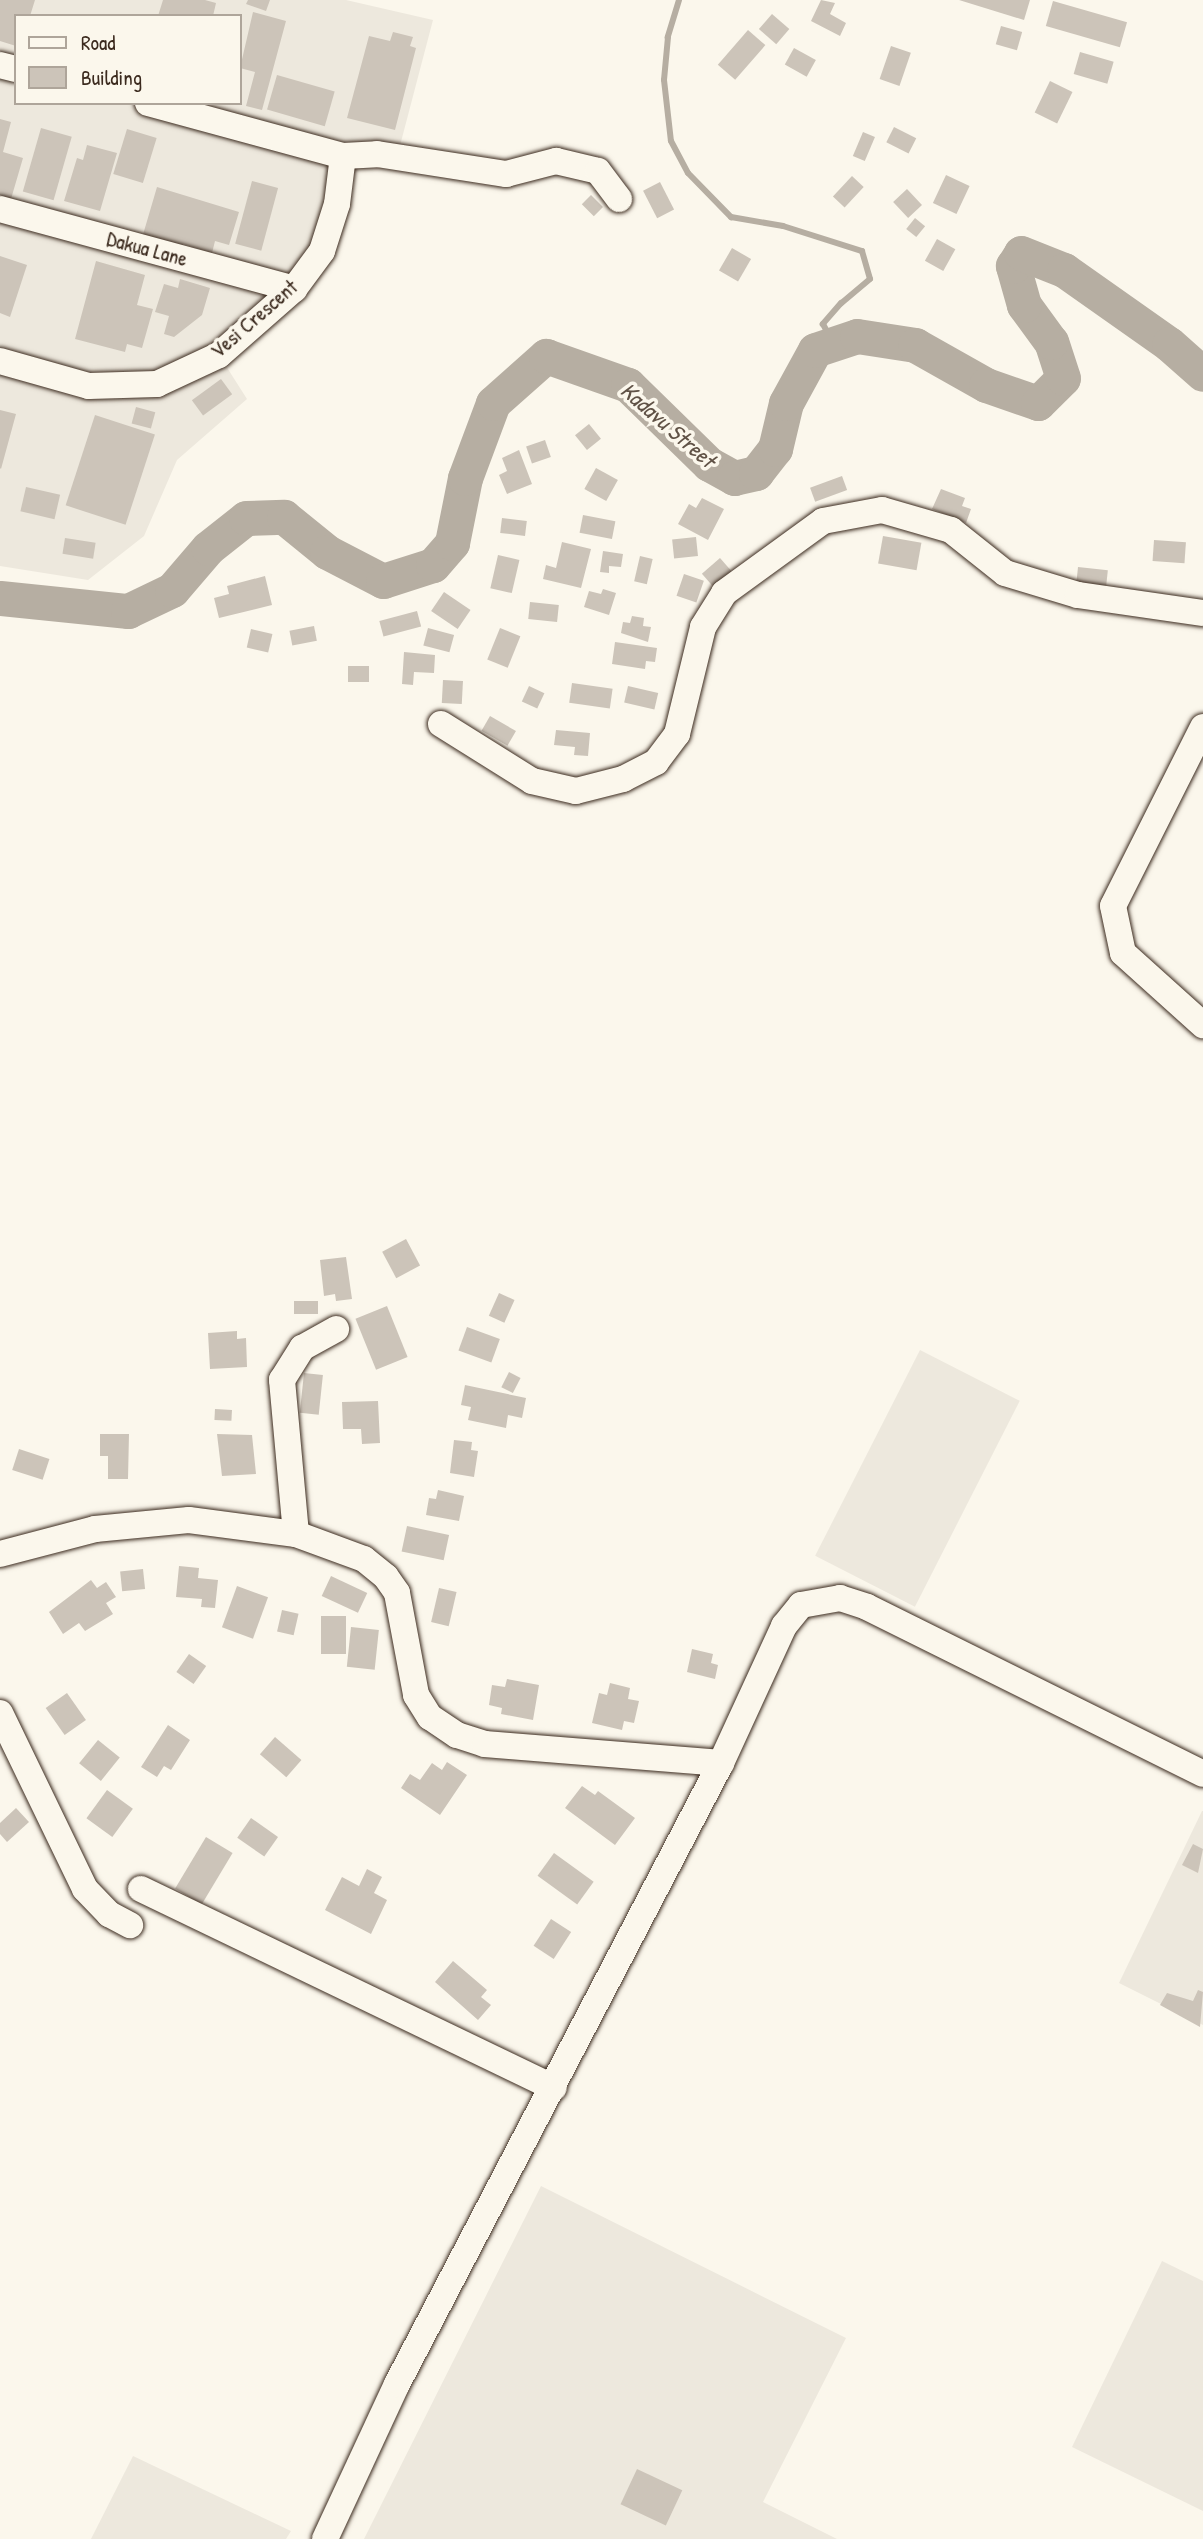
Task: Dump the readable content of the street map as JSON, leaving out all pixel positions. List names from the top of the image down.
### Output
{
  "streets": {
    "street": ["Dakua Lane", "Vesi Crescent"]
  },
  "crossings": [
    ["Dakua Lane", "Vesi Crescent"]
  ],
  "water": ["Kadavu Street"],
  "legend": ["Road", "Building"]
}
